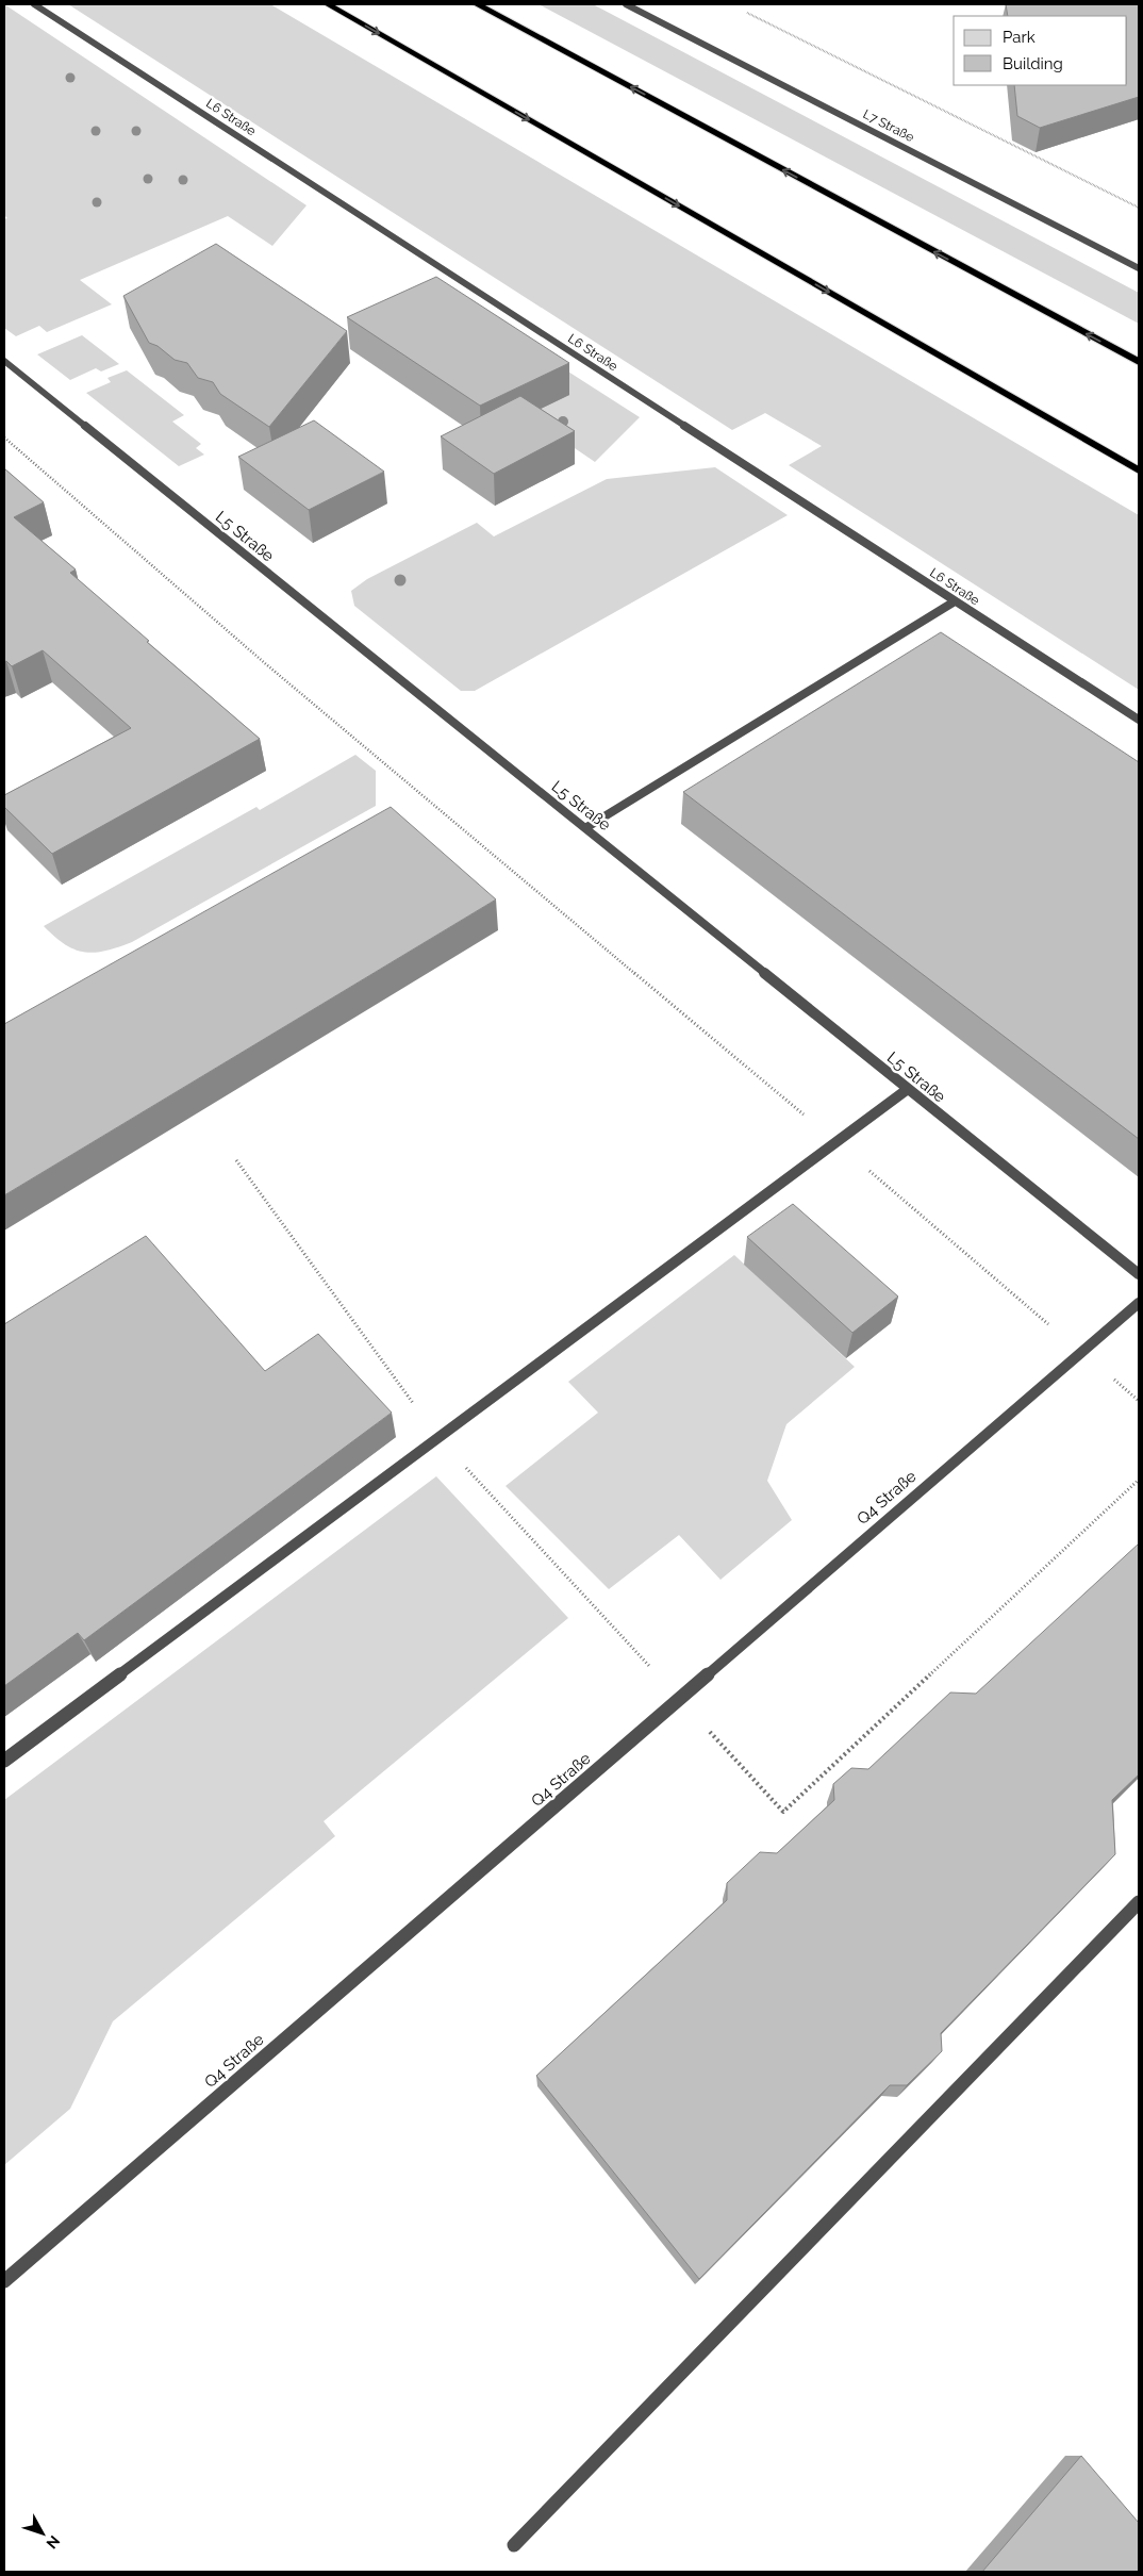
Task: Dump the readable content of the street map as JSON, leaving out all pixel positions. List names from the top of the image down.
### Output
{
  "streets": {
    "lane": [
      "L6 Straße",
      "L7 Straße",
      "L5 Straße",
      "Q4 Straße"
    ]
  },
  "legend": ["Park", "Building"],
  "north": "bottom right"
}
